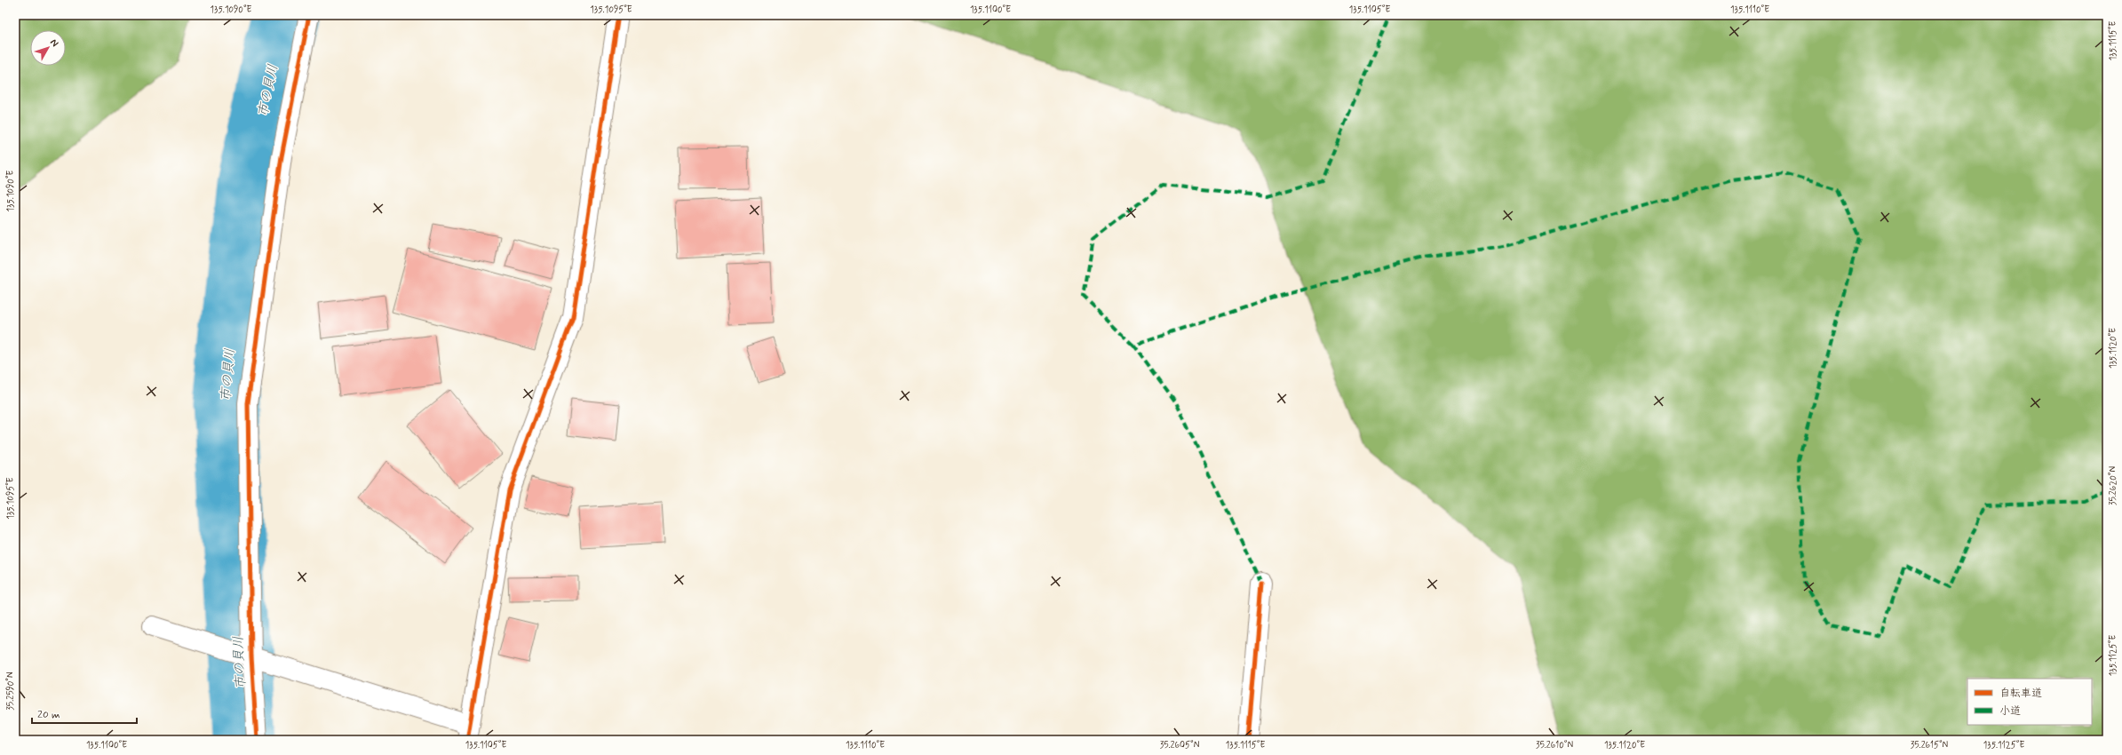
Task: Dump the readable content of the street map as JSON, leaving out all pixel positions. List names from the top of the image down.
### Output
{
  "water": ["市の貝川"],
  "legend": ["自転車道", "小道"],
  "scale_bar": "20 m",
  "north": "top right",
  "coordinates": [
    "135.1090°E",
    "135.1095°E",
    "135.1100°E",
    "135.1105°E",
    "135.1110°E",
    "135.1115°E",
    "135.1120°E",
    "35.2620°N",
    "135.1125°E",
    "35.2590°N",
    "35.2605°N",
    "35.2610°N",
    "35.2615°N"
  ]
}
